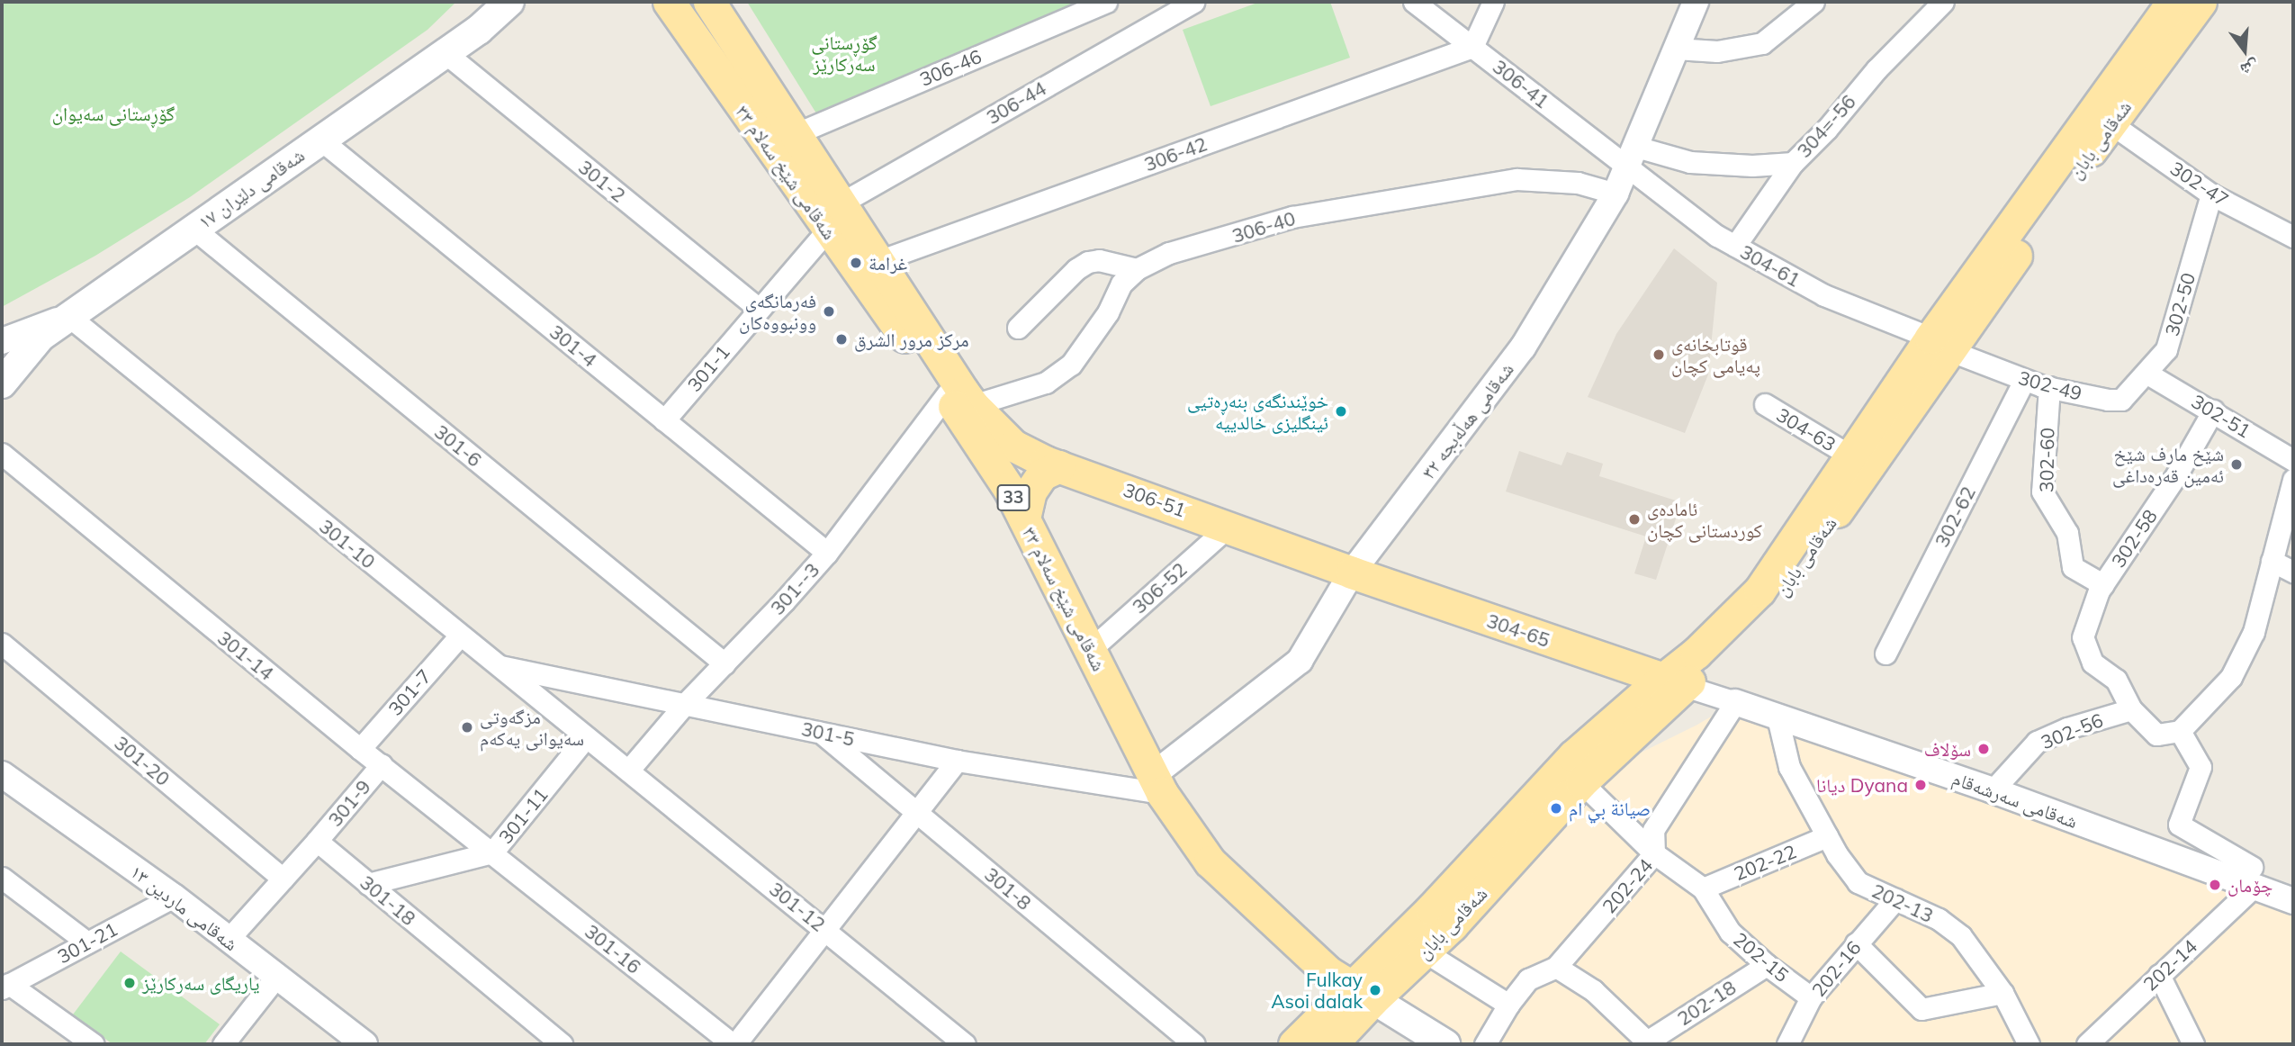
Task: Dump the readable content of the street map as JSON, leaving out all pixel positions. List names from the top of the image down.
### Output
{
  "streets": {
    "main road": [
      "شەقامی بابان",
      "شەقامی شێخ سەلام ٣٣",
      "شەقامی دلێران ١٧",
      "33",
      "306-51",
      "304-65"
    ],
    "street": [
      "306-46",
      "306-41",
      "306-44",
      "304=-56",
      "306-42",
      "301-2",
      "302-47",
      "306-40",
      "304-61",
      "302-50",
      "301-4",
      "301-1",
      "302-49",
      "302-51",
      "شەقامی هەڵەبجە ٣٢",
      "304-63",
      "301-6",
      "302-60",
      "302-62",
      "302-58",
      "301-10",
      "306-52",
      "301--3",
      "301-14",
      "301-7",
      "302-56",
      "301-5",
      "301-20",
      "شەقامی سەرشەقام",
      "301-9",
      "301-11",
      "202-22",
      "202-24",
      "301-8",
      "301-18",
      "202-13",
      "301-12",
      "شەقامی ماردین ١٣",
      "301-21",
      "301-16",
      "202-15",
      "202-14",
      "202-16",
      "202-18"
    ]
  },
  "crossings": [
    ["306-46", "شەقامی شێخ سەلام ٣٣"],
    ["306-41", "304=-56"],
    ["306-41", "306-42"],
    ["306-41", "304-61"],
    ["306-41", "شەقامی هەڵەبجە ٣٢"],
    ["306-44", "شەقامی شێخ سەلام ٣٣"],
    ["306-44", "301-1"],
    ["304=-56", "304-61"],
    ["304=-56", "شەقامی هەڵەبجە ٣٢"],
    ["شەقامی بابان", "شەقامی شێخ سەلام ٣٣"],
    ["شەقامی بابان", "302-47"],
    ["شەقامی بابان", "304-61"],
    ["شەقامی بابان", "304-65"],
    ["شەقامی بابان", "202-15"],
    ["306-42", "شەقامی شێخ سەلام ٣٣"],
    ["شەقامی شێخ سەلام ٣٣", "306-40"],
    ["شەقامی شێخ سەلام ٣٣", "301-1"],
    ["شەقامی شێخ سەلام ٣٣", "شەقامی هەڵەبجە ٣٢"],
    ["شەقامی شێخ سەلام ٣٣", "306-51"],
    ["شەقامی شێخ سەلام ٣٣", "306-52"],
    ["شەقامی شێخ سەلام ٣٣", "301--3"],
    ["شەقامی شێخ سەلام ٣٣", "301-5"],
    ["301-2", "شەقامی دلێران ١٧"],
    ["301-2", "301-1"],
    ["302-47", "302-50"],
    ["شەقامی دلێران ١٧", "301-4"],
    ["شەقامی دلێران ١٧", "301-6"],
    ["شەقامی دلێران ١٧", "301-10"],
    ["306-40", "شەقامی هەڵەبجە ٣٢"],
    ["306-40", "306-51"],
    ["306-40", "301--3"],
    ["304-61", "302-49"],
    ["304-61", "شەقامی هەڵەبجە ٣٢"],
    ["302-50", "302-49"],
    ["302-50", "302-51"],
    ["301-4", "301-1"],
    ["301-4", "301--3"],
    ["302-49", "302-60"],
    ["302-49", "302-62"],
    ["302-51", "302-58"],
    ["شەقامی هەڵەبجە ٣٢", "306-51"],
    ["شەقامی هەڵەبجە ٣٢", "304-65"],
    ["شەقامی هەڵەبجە ٣٢", "301-5"],
    ["301-6", "301--3"],
    ["302-60", "302-58"],
    ["306-51", "306-52"],
    ["306-51", "301--3"],
    ["306-51", "304-65"],
    ["302-58", "302-56"],
    ["301-10", "301--3"],
    ["301-10", "301-7"],
    ["301-10", "301-5"],
    ["301-10", "301-11"],
    ["301-10", "301-12"],
    ["301--3", "301-5"],
    ["301--3", "301-12"],
    ["301-14", "301-7"],
    ["301-14", "301-9"],
    ["301-14", "301-11"],
    ["301-14", "301-16"],
    ["302-56", "شەقامی سەرشەقام"],
    ["301-5", "301-8"],
    ["شەقامی سەرشەقام", "202-24"],
    ["شەقامی سەرشەقام", "202-13"],
    ["شەقامی سەرشەقام", "202-14"],
    ["301-9", "301-18"],
    ["301-11", "301-18"],
    ["301-11", "301-16"],
    ["202-22", "202-13"],
    ["202-22", "202-15"],
    ["202-24", "202-15"],
    ["202-13", "202-16"],
    ["شەقامی ماردین ١٣", "301-21"],
    ["202-15", "202-16"],
    ["202-15", "202-18"]
  ],
  "parks": ["گۆڕستانی سەرکارێز", "گۆڕستانی سەیوان"],
  "places": [
    "غرامة",
    "فەرمانگەی وونبووەکان",
    "مرکز مرور الشرق",
    "قوتابخانەی پەیامی کچان",
    "خوێندنگەی بنەڕەتیی ئینگلیزی خالدییە",
    "شێخ مارف شێخ ئەمین قەرەداغی",
    "ئامادەی کوردستانی کچان",
    "مزگەوتی سەیوانی یەکەم",
    "سۆلاف",
    "دیانا Dyana",
    "صيانة بي ام",
    "چۆمان",
    "یاریگای سەرکارێز",
    "Fulkay Asoi dalak"
  ],
  "north": "bottom"
}
